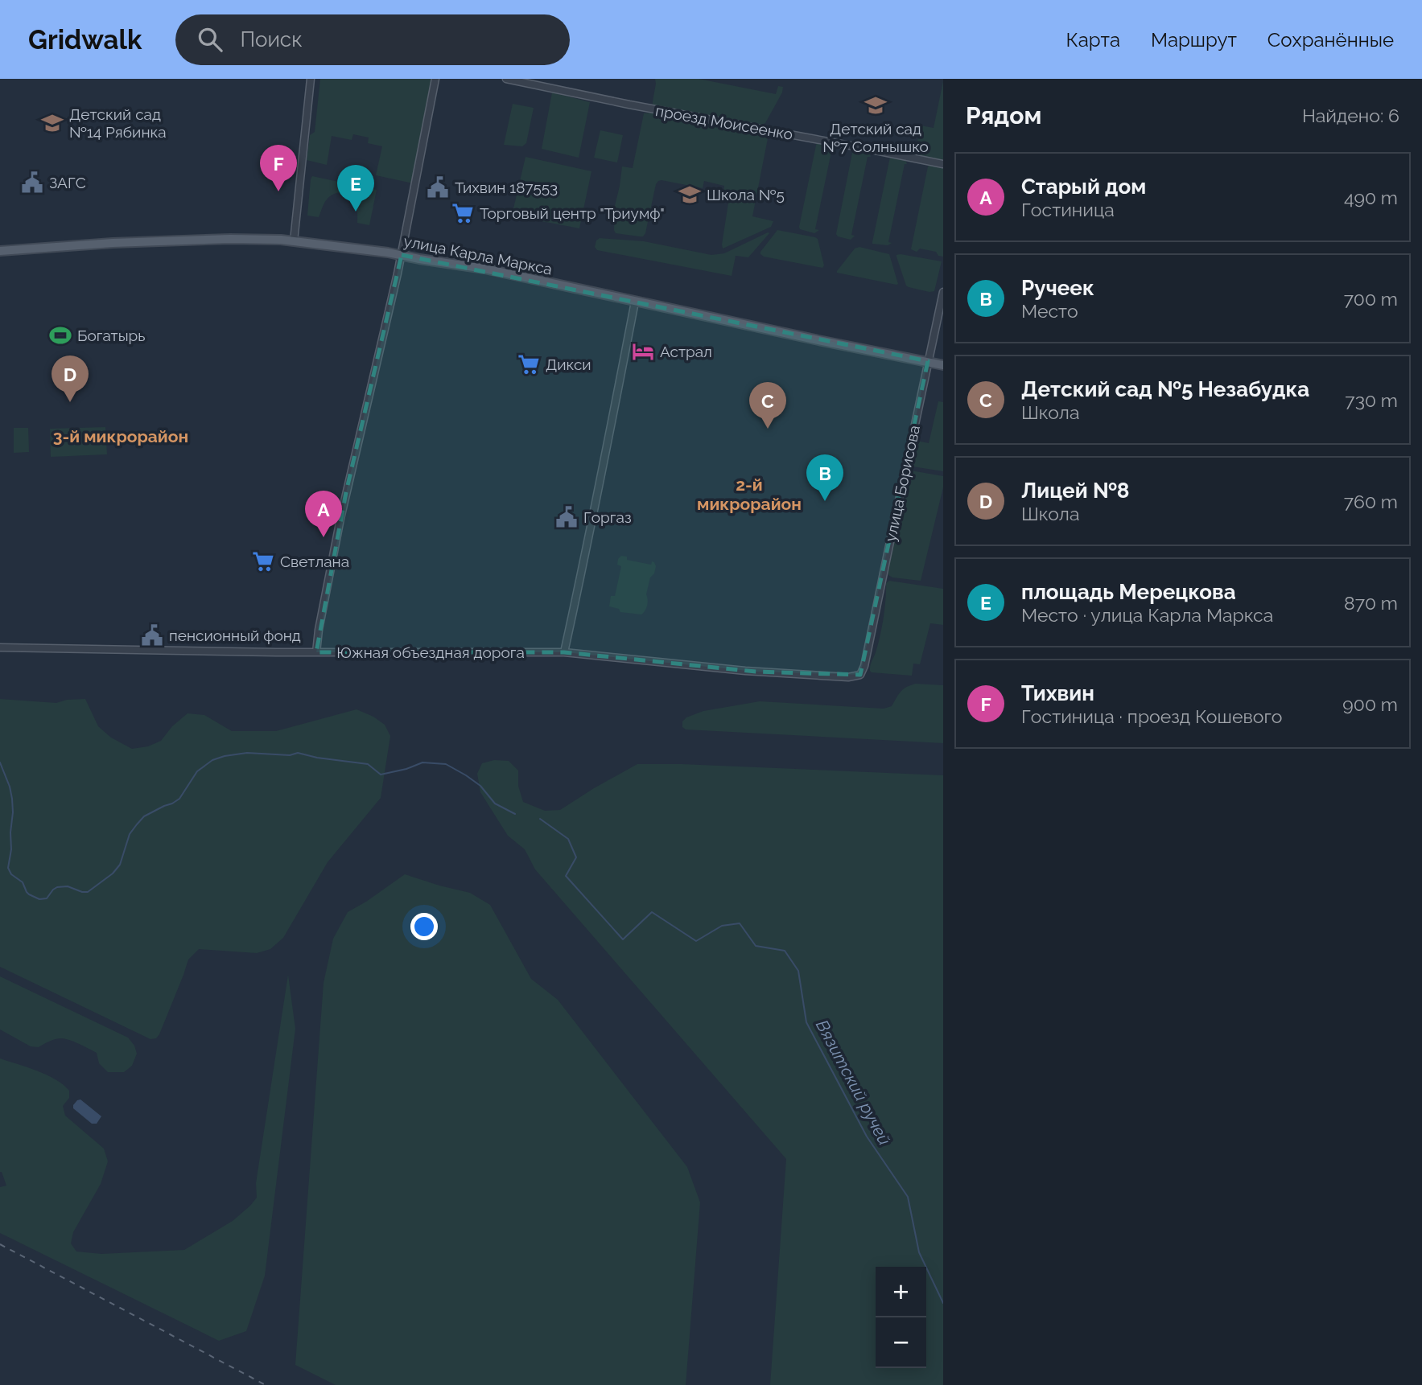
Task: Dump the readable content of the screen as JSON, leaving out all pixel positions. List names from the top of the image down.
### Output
{
  "streets": {
    "main road": ["улица Карла Маркса"],
    "street": ["проезд Моисеенко", "улица Борисова", "Южная объездная дорога"]
  },
  "crossings": [
    ["улица Карла Маркса", "улица Борисова"],
    ["улица Борисова", "Южная объездная дорога"]
  ],
  "districts": ["3-й микрорайон", "2-й микрорайон"],
  "water": ["Вязитский ручей"],
  "places": {
    "school or university": ["Детский сад №7 Солнышко", "Детский сад №14 Рябинка", "Школа №5"],
    "public building": [
      "ЗАГС",
      "Тихвин 187553",
      "Горгаз",
      "пенсионный фонд"
    ],
    "supermarket": ["Торговый центр \"Триумф\"", "Дикси", "Светлана"],
    "sports": ["Богатырь"],
    "hotel": ["Астрал"]
  },
  "page": {
    "header": "Gridwalk",
    "search": "Поиск",
    "nav": ["Карта", "Маршрут", "Сохранённые"],
    "heading": ["Рядом", "Найдено: 6"],
    "pins": [
      "F",
      "E",
      "D",
      "C",
      "B",
      "A"
    ],
    "list": [
      {
        "mark": "A",
        "name": "Старый дом",
        "note": "Гостиница",
        "value": "490 m"
      },
      {
        "mark": "B",
        "name": "Ручеек",
        "note": "Место",
        "value": "700 m"
      },
      {
        "mark": "C",
        "name": "Детский сад №5 Незабудка",
        "note": "Школа",
        "value": "730 m"
      },
      {
        "mark": "D",
        "name": "Лицей №8",
        "note": "Школа",
        "value": "760 m"
      },
      {
        "mark": "E",
        "name": "площадь Мерецкова",
        "note": "Место · улица Карла Маркса",
        "value": "870 m"
      },
      {
        "mark": "F",
        "name": "Тихвин",
        "note": "Гостиница · проезд Кошевого",
        "value": "900 m"
      }
    ],
    "map_buttons": ["+", "−"]
  }
}
